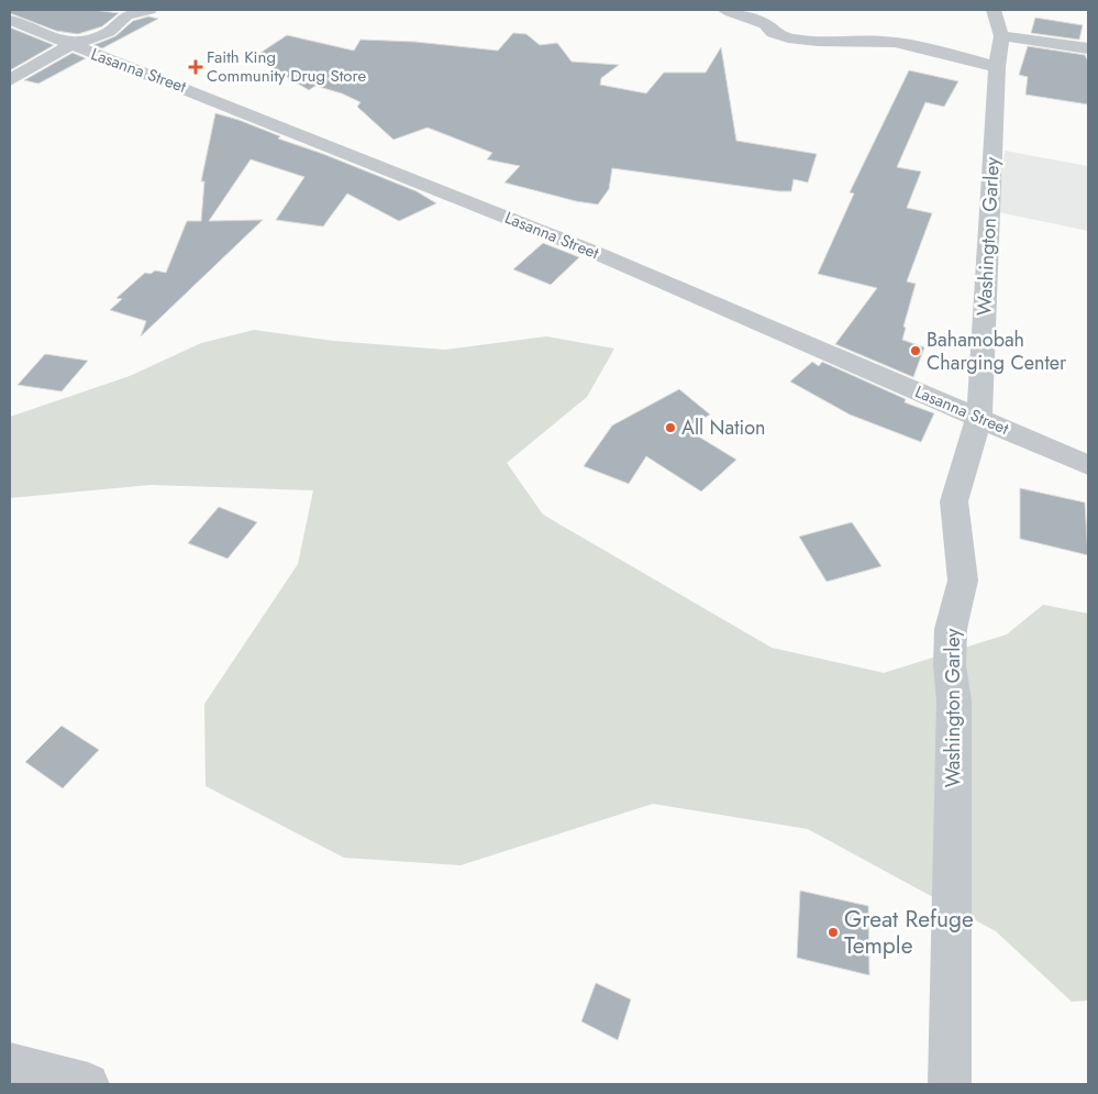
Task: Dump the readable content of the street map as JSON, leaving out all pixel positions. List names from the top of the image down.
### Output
{
  "streets": {
    "street": ["Lasanna Street", "Washington Garley"]
  },
  "crossings": [
    ["Lasanna Street", "Washington Garley"]
  ],
  "places": {
    "health": ["Faith King Community Drug Store"],
    "other": ["Bahamobah Charging Center", "All Nation", "Great Refuge Temple"]
  }
}
